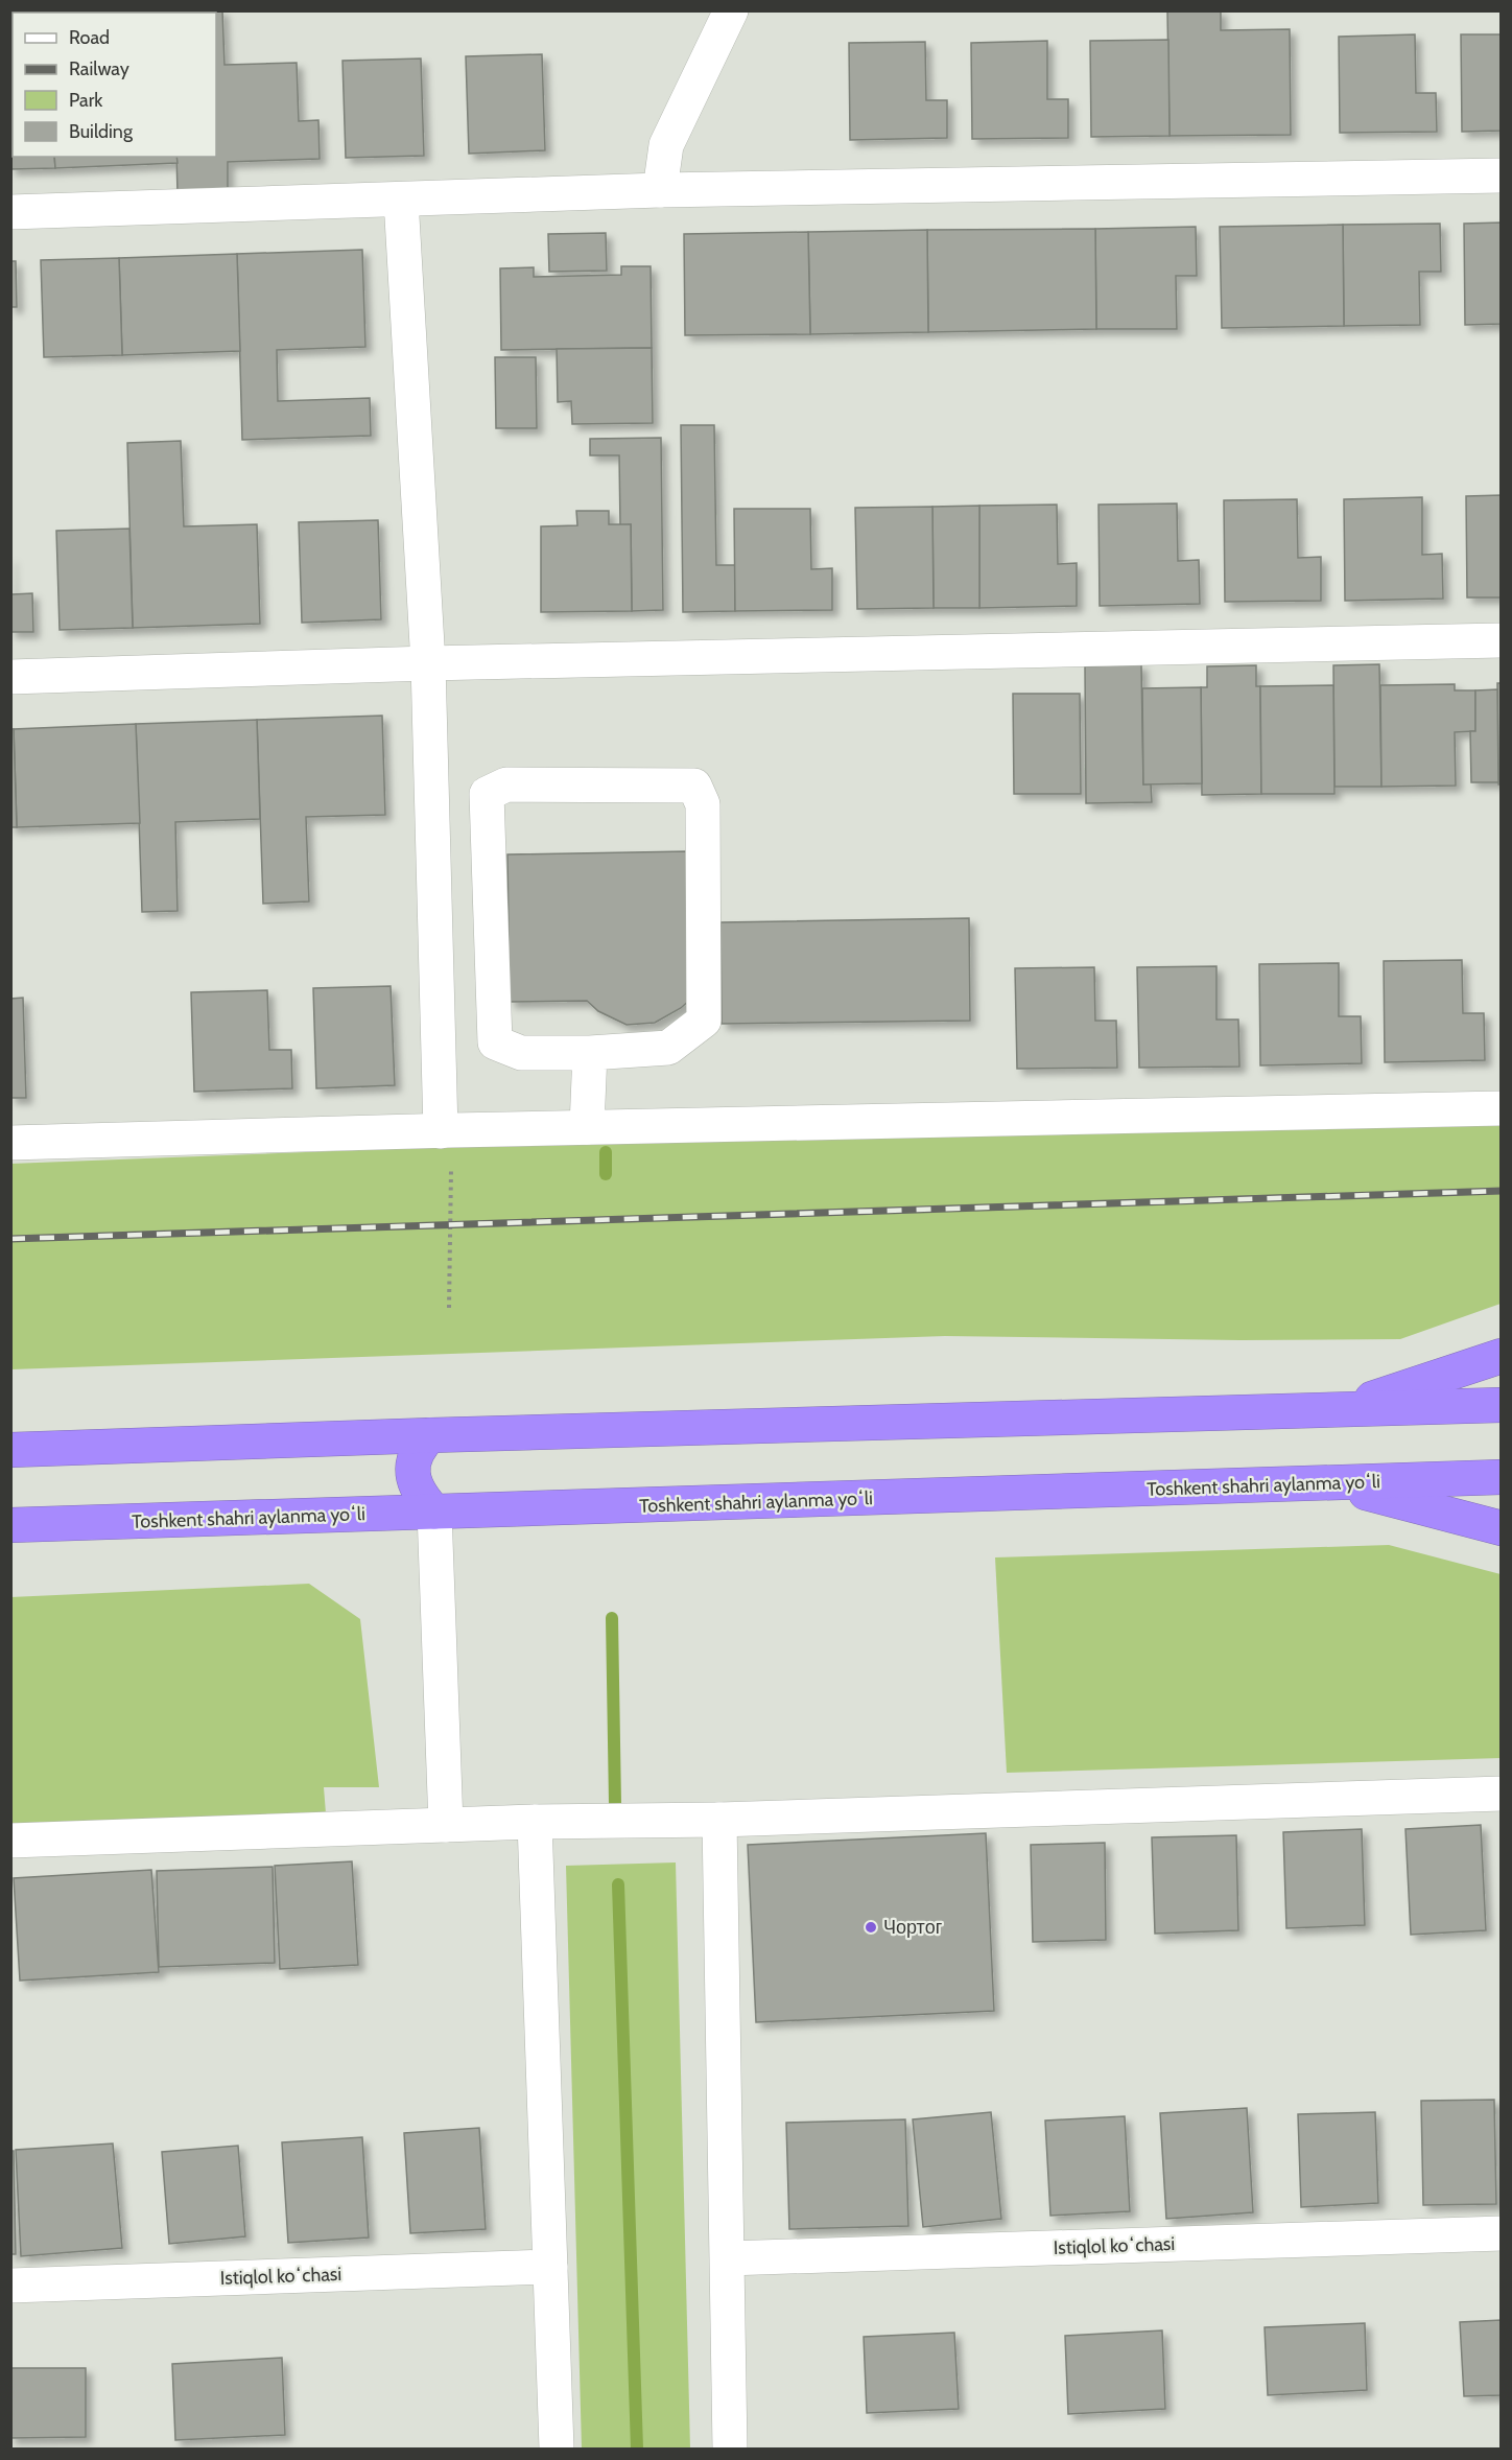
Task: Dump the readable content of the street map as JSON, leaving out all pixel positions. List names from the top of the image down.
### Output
{
  "streets": {
    "highway": ["Toshkent shahri aylanma yoʻli"],
    "street": ["Istiqlol koʻchasi"]
  },
  "places": ["Чортог"],
  "legend": [
    "Road",
    "Railway",
    "Park",
    "Building"
  ]
}
